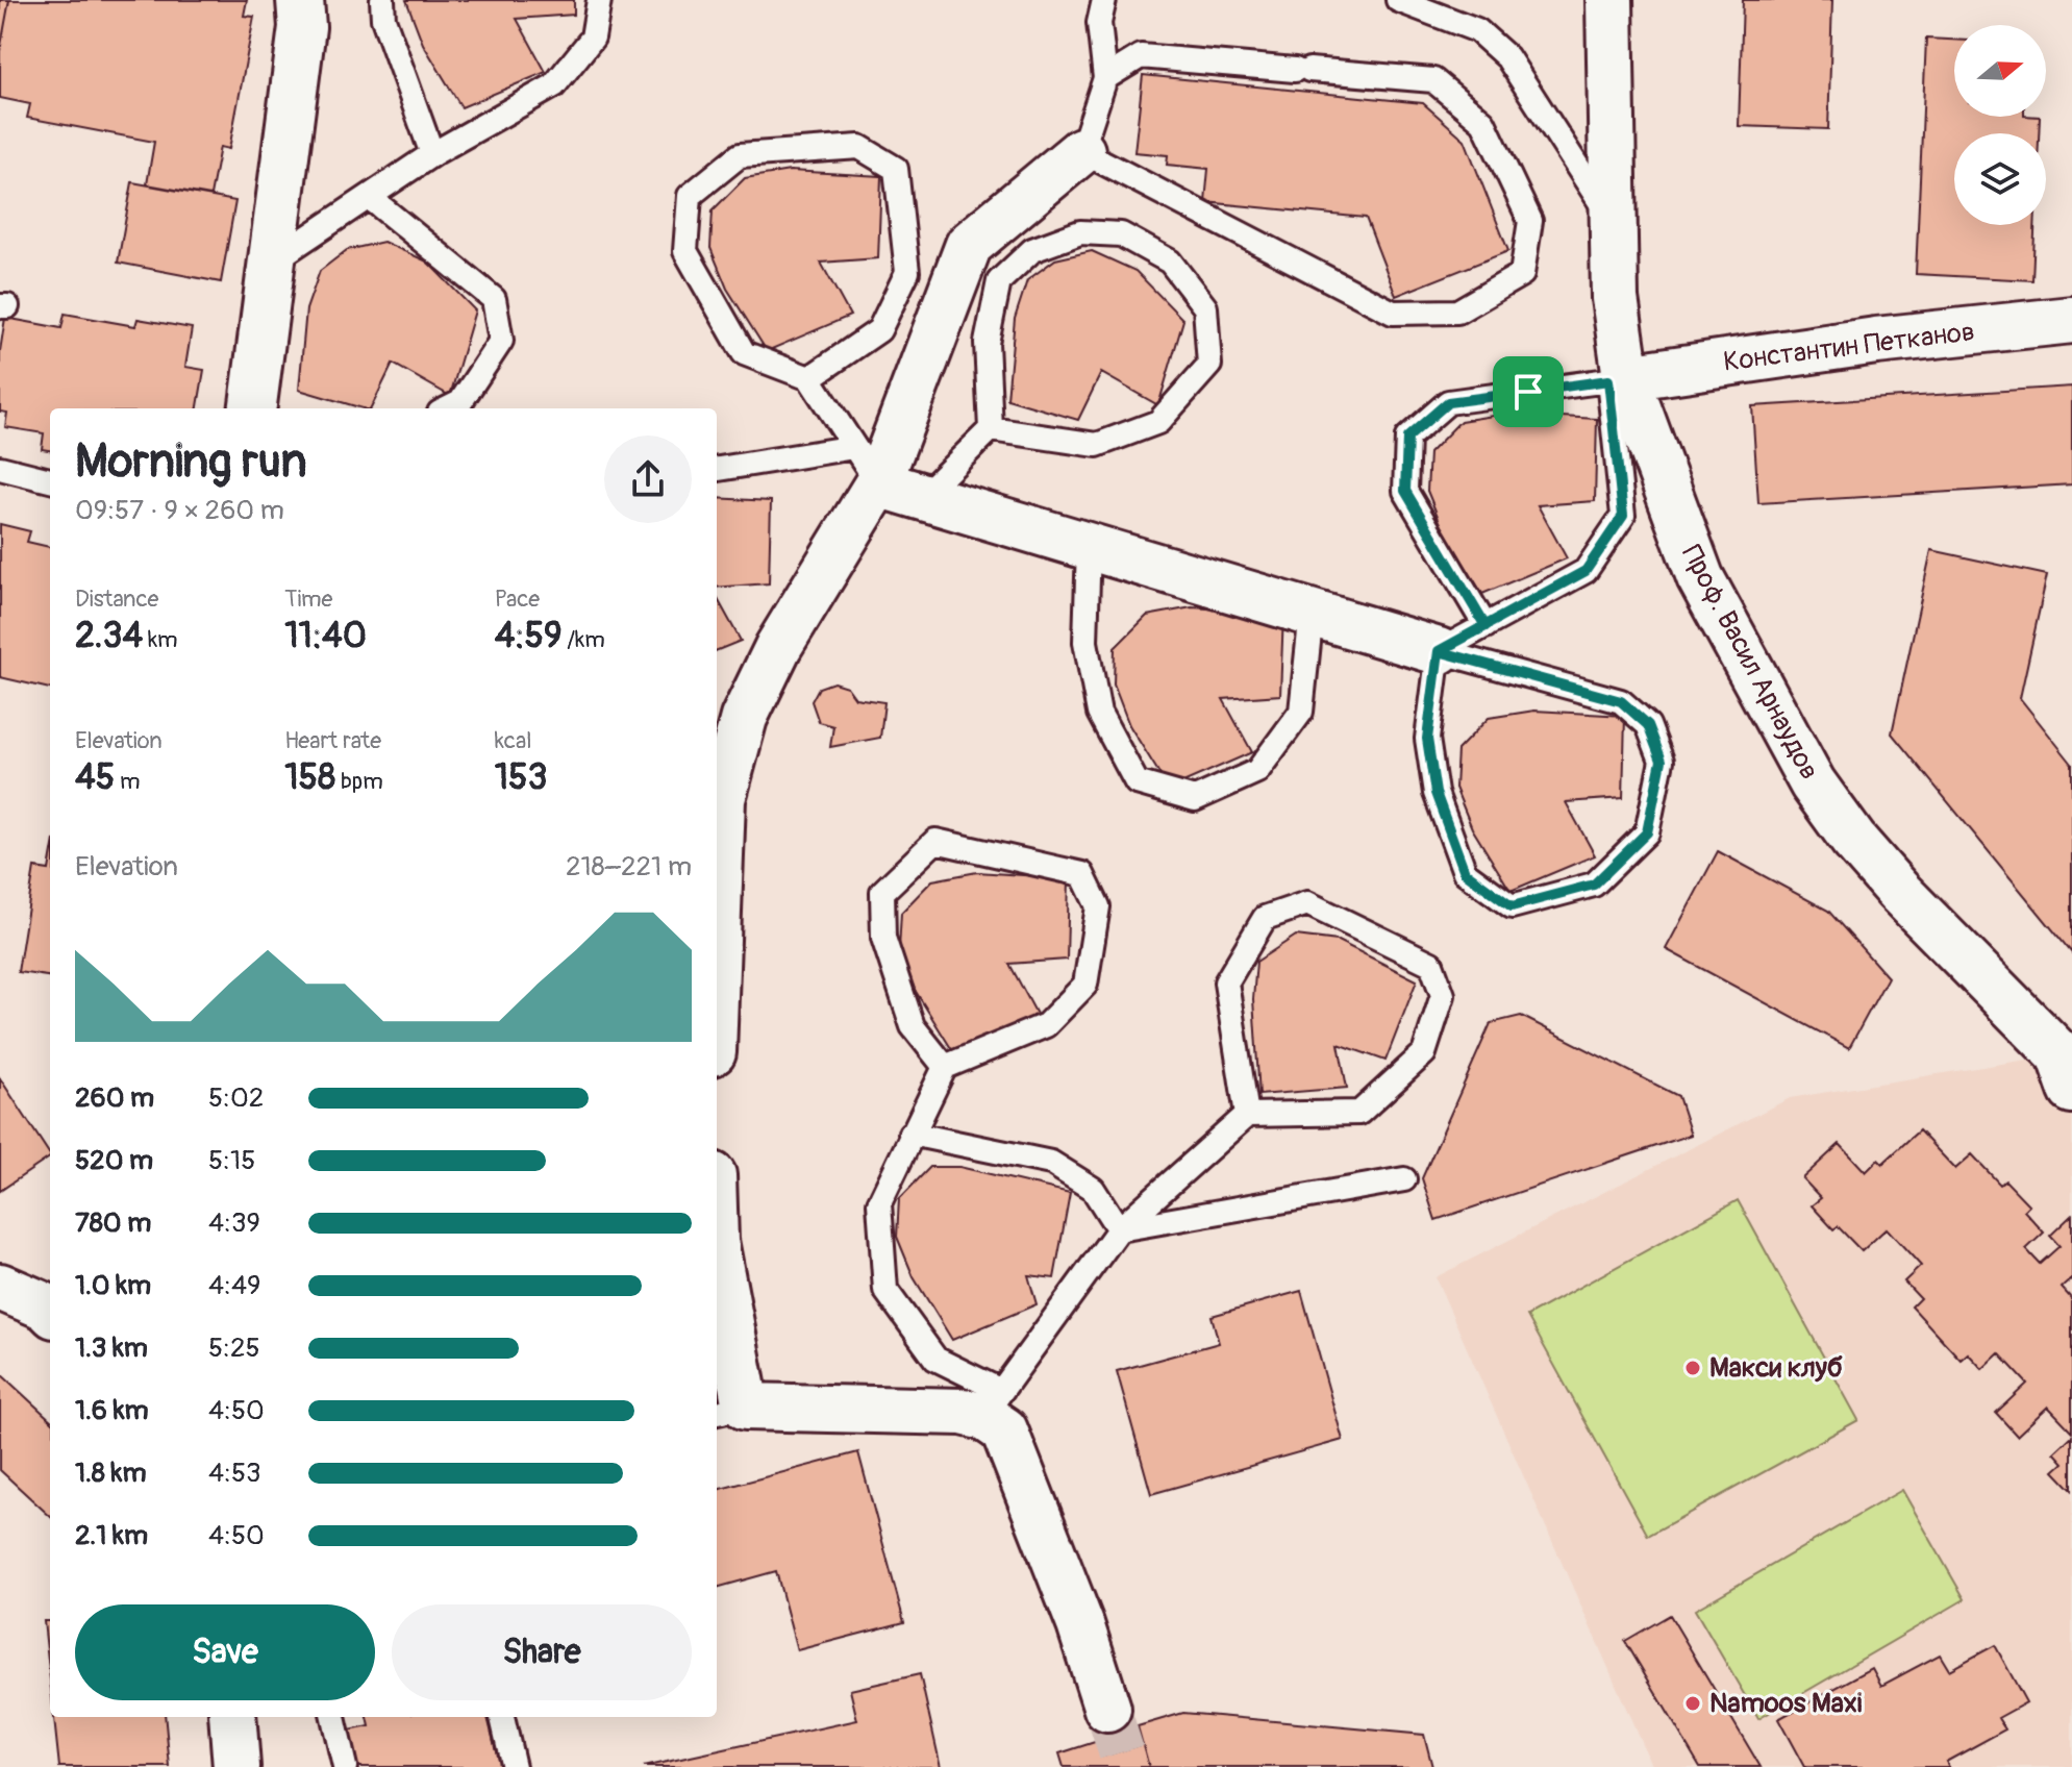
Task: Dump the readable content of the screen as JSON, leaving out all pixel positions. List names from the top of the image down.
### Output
{
  "streets": {
    "street": ["Константин Петканов", "Проф. Васил Арнаудов"]
  },
  "crossings": [
    ["Константин Петканов", "Проф. Васил Арнаудов"]
  ],
  "places": ["Макси клуб", "Namoos Maxi"],
  "north": "right",
  "page": {
    "heading": ["Morning run", "09:57 · 9 × 260 m"],
    "stats": [
      ["Distance", "2.34 km"],
      ["Time", "11:40"],
      ["Pace", "4:59 /km"],
      ["Elevation", "45 m"],
      ["Heart rate", "158 bpm"],
      ["kcal", "153"]
    ],
    "chart": ["Elevation", "218–221 m"],
    "list": [
      {
        "name": "260 m",
        "note": "5:02"
      },
      {
        "name": "520 m",
        "note": "5:15"
      },
      {
        "name": "780 m",
        "note": "4:39"
      },
      {
        "name": "1.0 km",
        "note": "4:49"
      },
      {
        "name": "1.3 km",
        "note": "5:25"
      },
      {
        "name": "1.6 km",
        "note": "4:50"
      },
      {
        "name": "1.8 km",
        "note": "4:53"
      },
      {
        "name": "2.1 km",
        "note": "4:50"
      }
    ],
    "buttons": ["Save", "Share"]
  }
}
